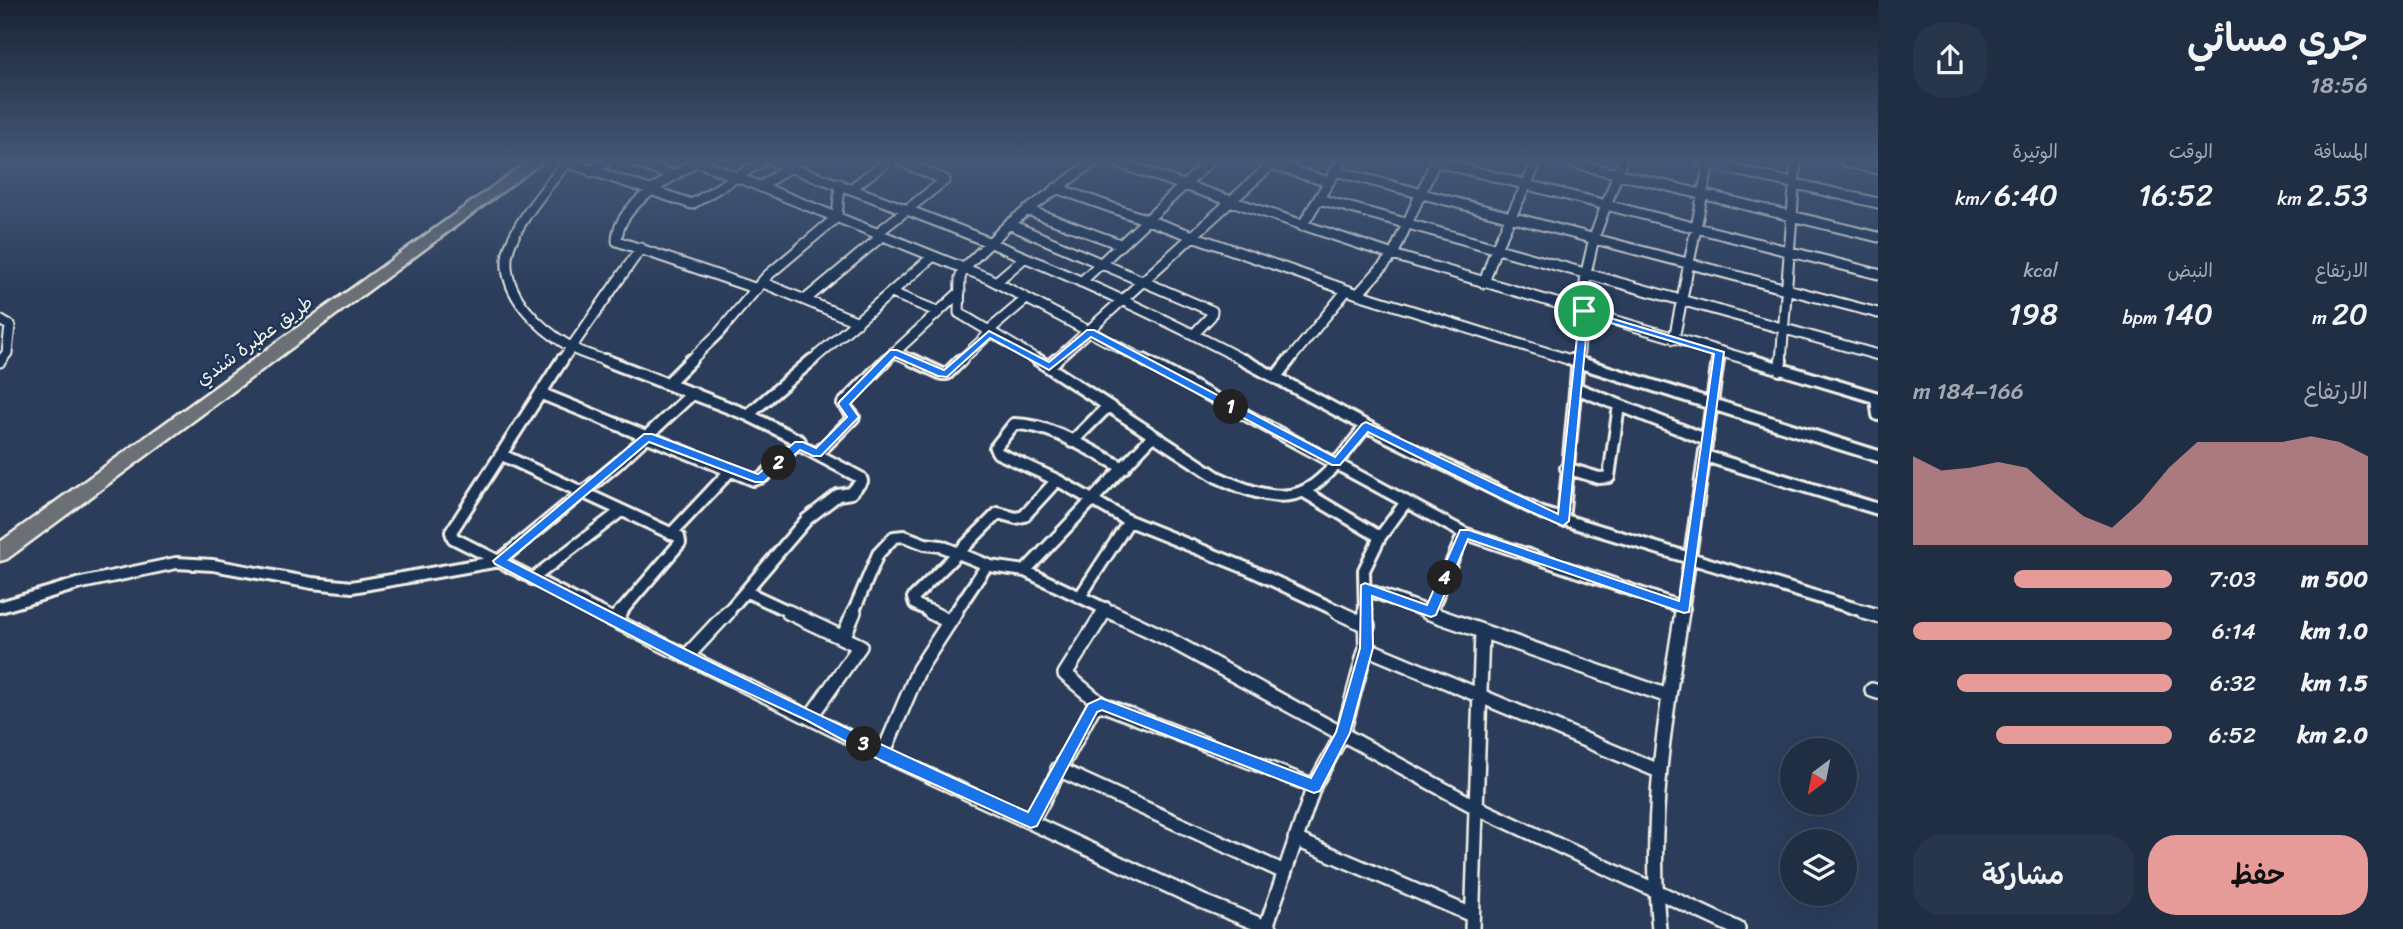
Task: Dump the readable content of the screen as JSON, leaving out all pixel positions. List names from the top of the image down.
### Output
{
  "streets": {
    "highway": ["طريق عطبرة شندي"]
  },
  "north": "bottom left",
  "page": {
    "heading": ["جري مسائي", "18:56"],
    "stats": [
      ["المسافة", "2.53 km"],
      ["الوقت", "16:52"],
      ["الوتيرة", "6:40 /km"],
      ["الارتفاع", "20 m"],
      ["النبض", "140 bpm"],
      ["kcal", "198"]
    ],
    "chart": ["الارتفاع", "166–184 m"],
    "pins": [
      "1",
      "2",
      "4",
      "3"
    ],
    "list": [
      {
        "name": "500 m",
        "note": "7:03"
      },
      {
        "name": "1.0 km",
        "note": "6:14"
      },
      {
        "name": "1.5 km",
        "note": "6:32"
      },
      {
        "name": "2.0 km",
        "note": "6:52"
      }
    ],
    "buttons": ["حفظ", "مشاركة"]
  }
}
